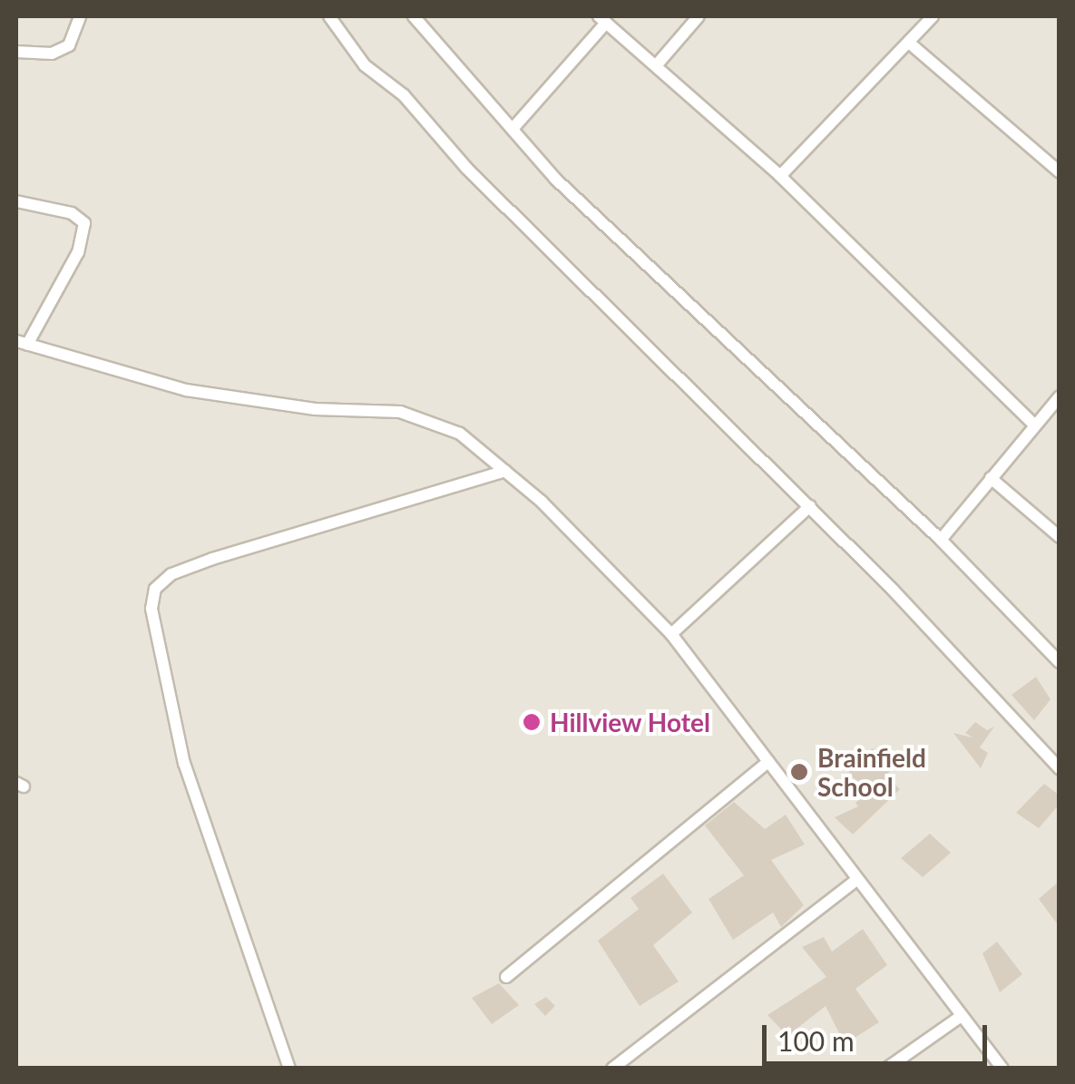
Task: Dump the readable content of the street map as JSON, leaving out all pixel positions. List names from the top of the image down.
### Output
{
  "places": ["Hillview Hotel", "Brainfield School"],
  "scale_bar": "100 m"
}
